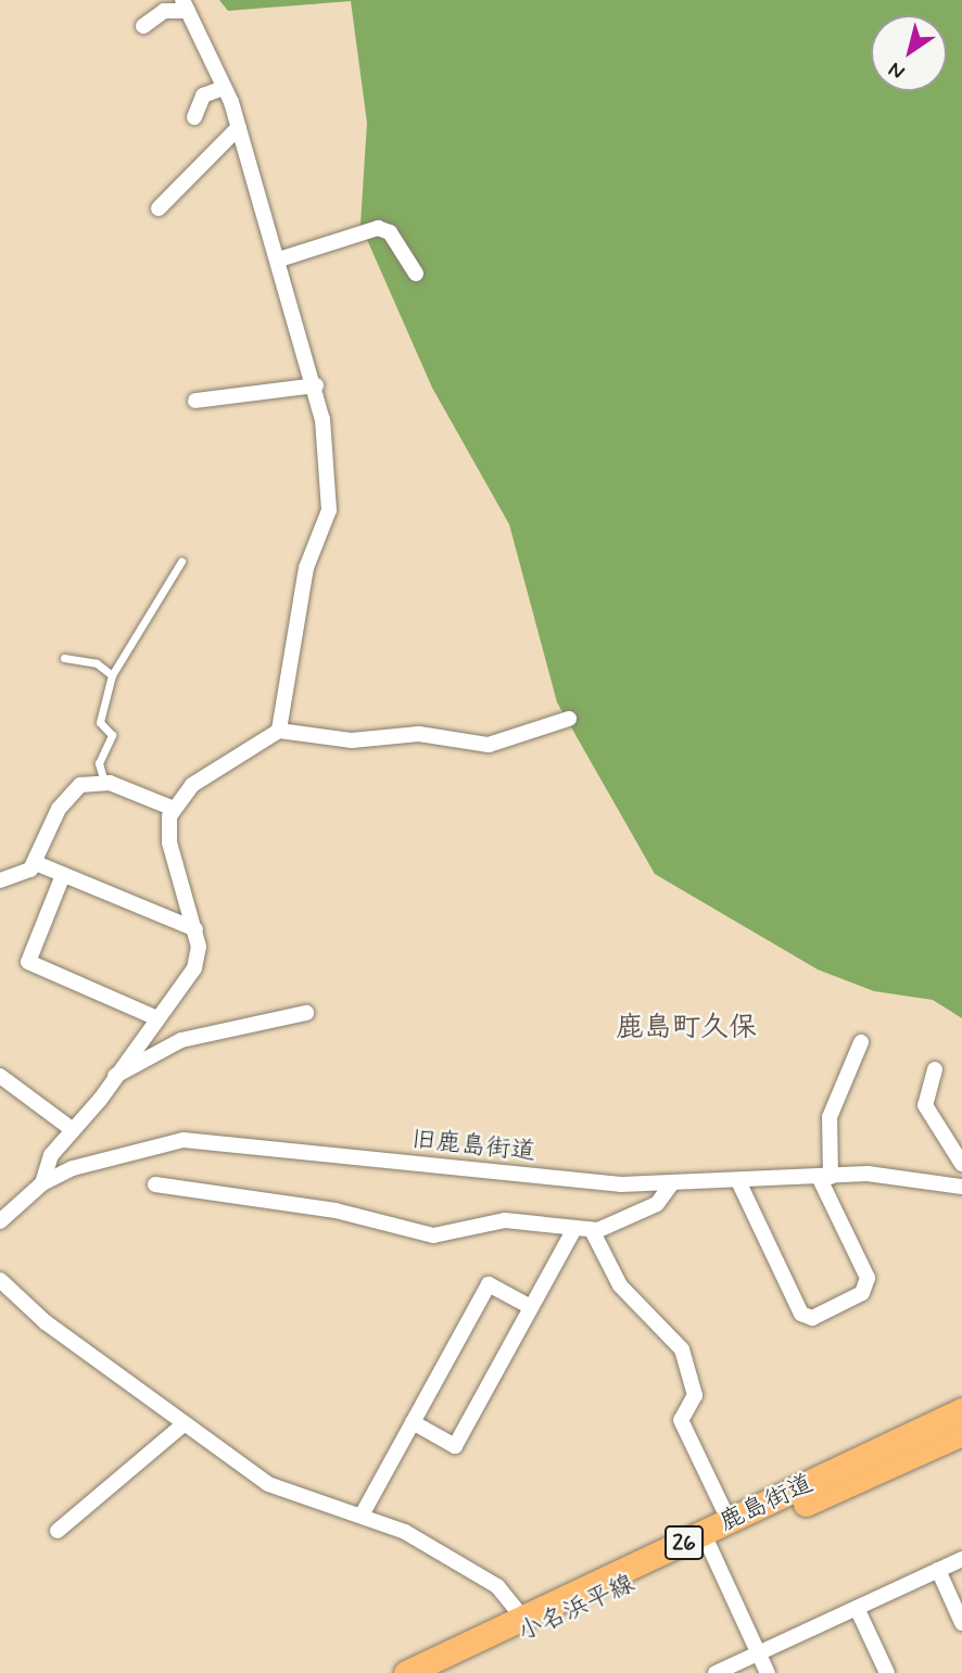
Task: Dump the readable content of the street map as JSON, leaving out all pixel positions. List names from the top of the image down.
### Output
{
  "streets": {
    "main road": ["鹿島街道", "26", "小名浜平線"],
    "street": ["旧鹿島街道"]
  },
  "crossings": [
    ["鹿島街道", "小名浜平線"]
  ],
  "districts": ["鹿島町久保"],
  "north": "bottom left"
}
